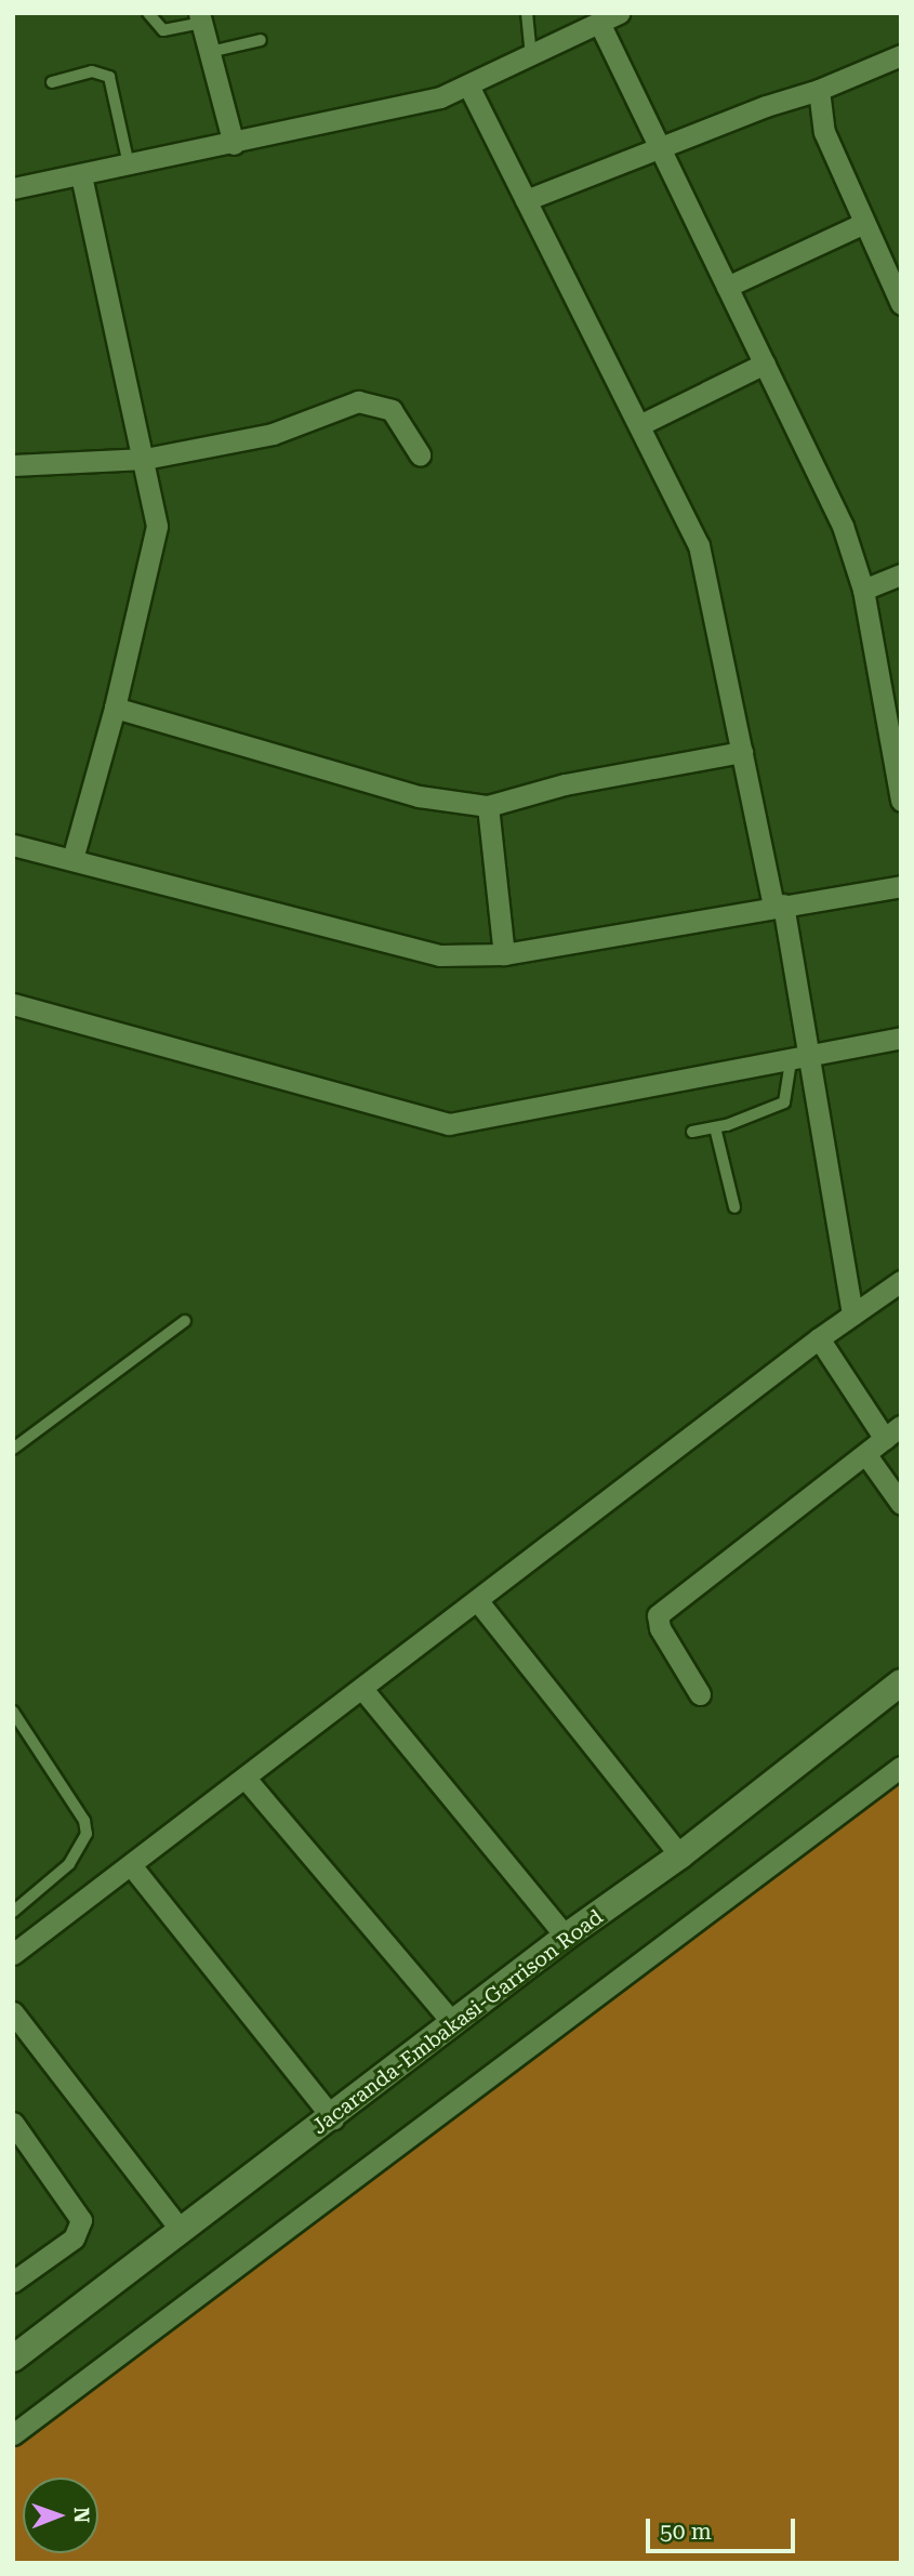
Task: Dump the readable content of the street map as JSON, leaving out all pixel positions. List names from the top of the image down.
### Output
{
  "streets": {
    "street": ["Jacaranda-Embakasi-Garrison Road"]
  },
  "scale_bar": "50 m",
  "north": "right"
}
